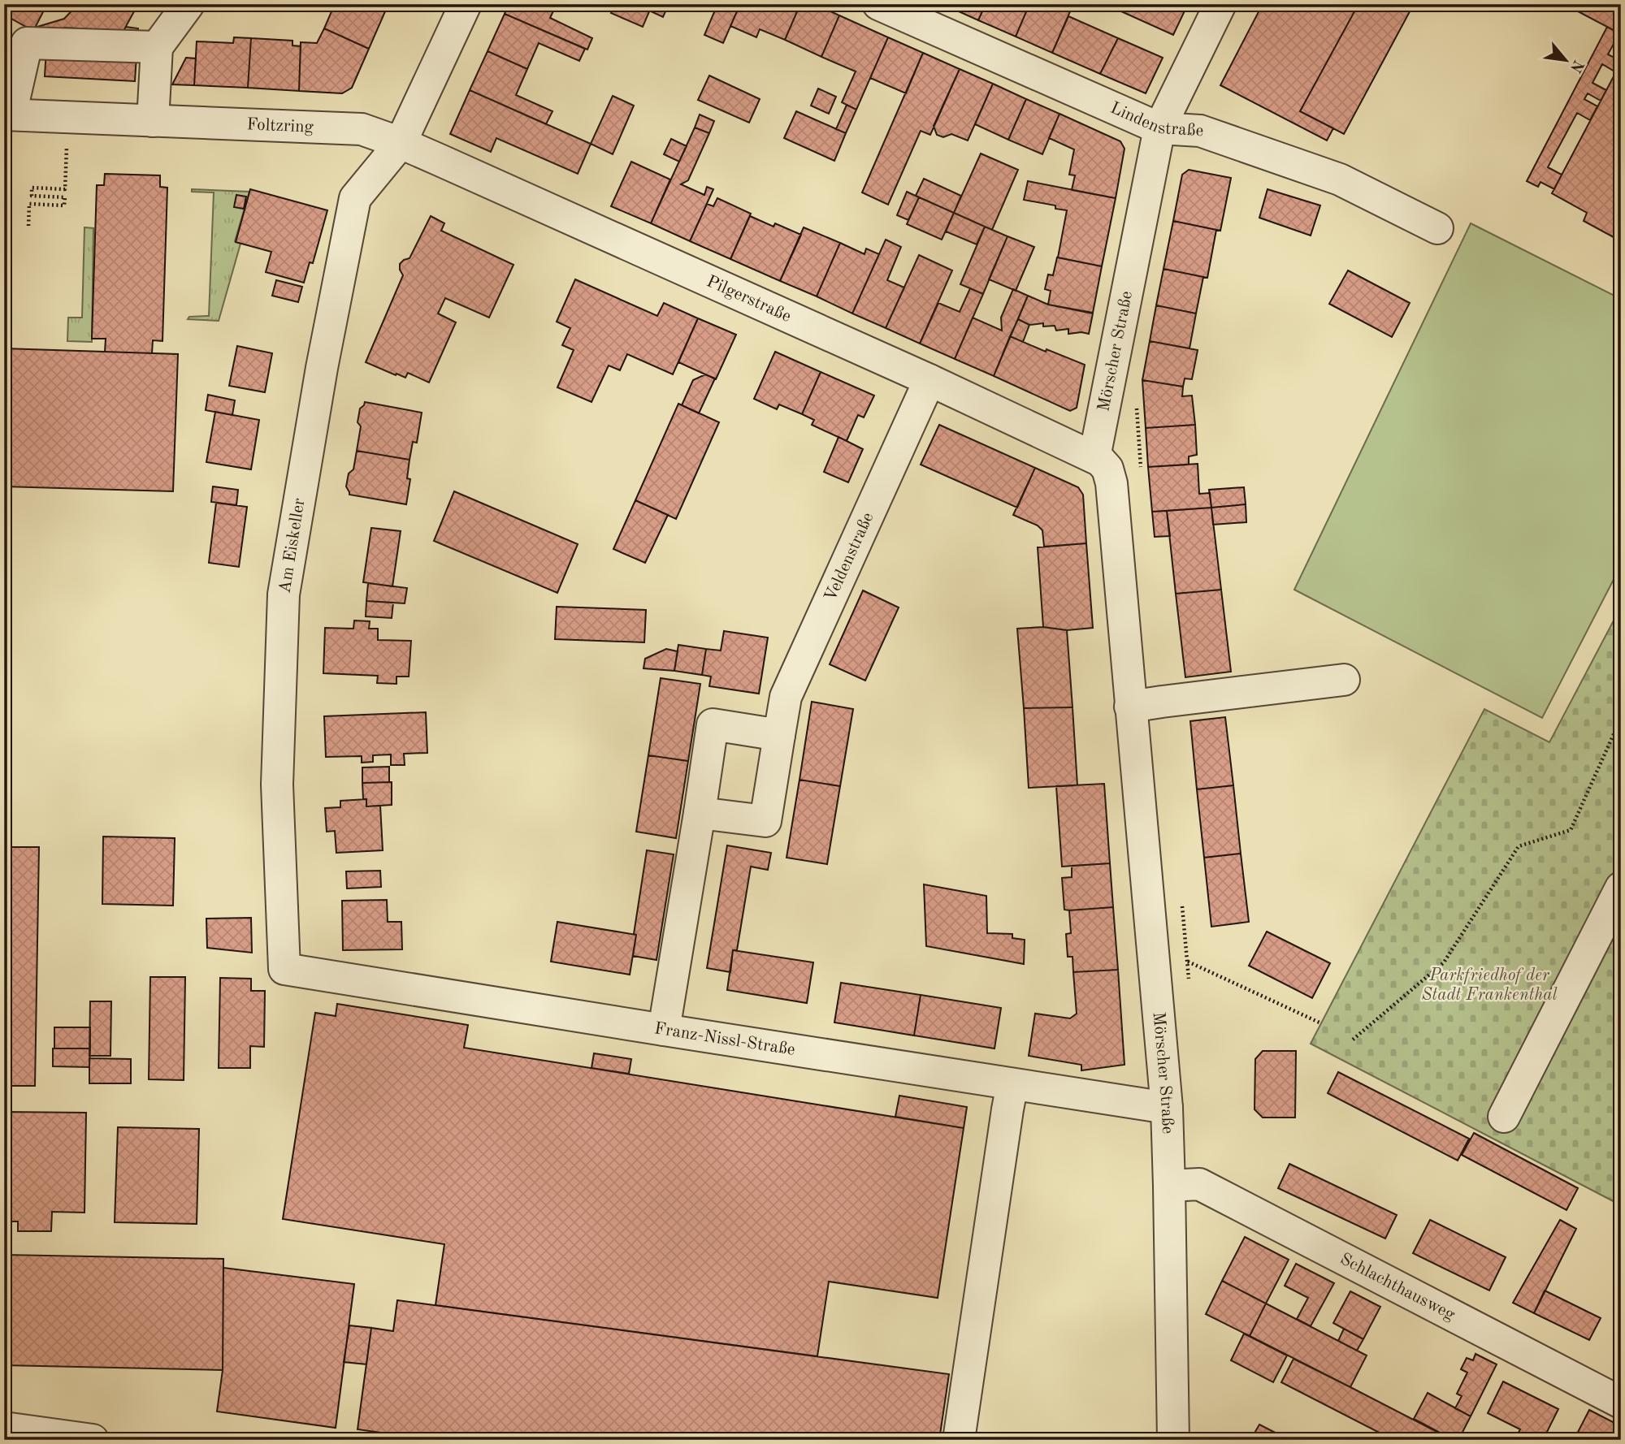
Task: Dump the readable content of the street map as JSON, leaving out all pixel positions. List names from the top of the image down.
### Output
{
  "streets": {
    "street": [
      "Lindenstraße",
      "Foltzring",
      "Pilgerstraße",
      "Mörscher Straße",
      "Am Eiskeller",
      "Veldenstraße",
      "Franz-Nissl-Straße",
      "Schlachthausweg"
    ]
  },
  "crossings": [
    ["Lindenstraße", "Mörscher Straße"],
    ["Foltzring", "Pilgerstraße"],
    ["Foltzring", "Am Eiskeller"],
    ["Pilgerstraße", "Mörscher Straße"],
    ["Pilgerstraße", "Am Eiskeller"],
    ["Pilgerstraße", "Veldenstraße"],
    ["Mörscher Straße", "Franz-Nissl-Straße"],
    ["Mörscher Straße", "Schlachthausweg"],
    ["Am Eiskeller", "Franz-Nissl-Straße"]
  ],
  "parks": ["Parkfriedhof der Stadt Frankenthal"],
  "north": "bottom right"
}
